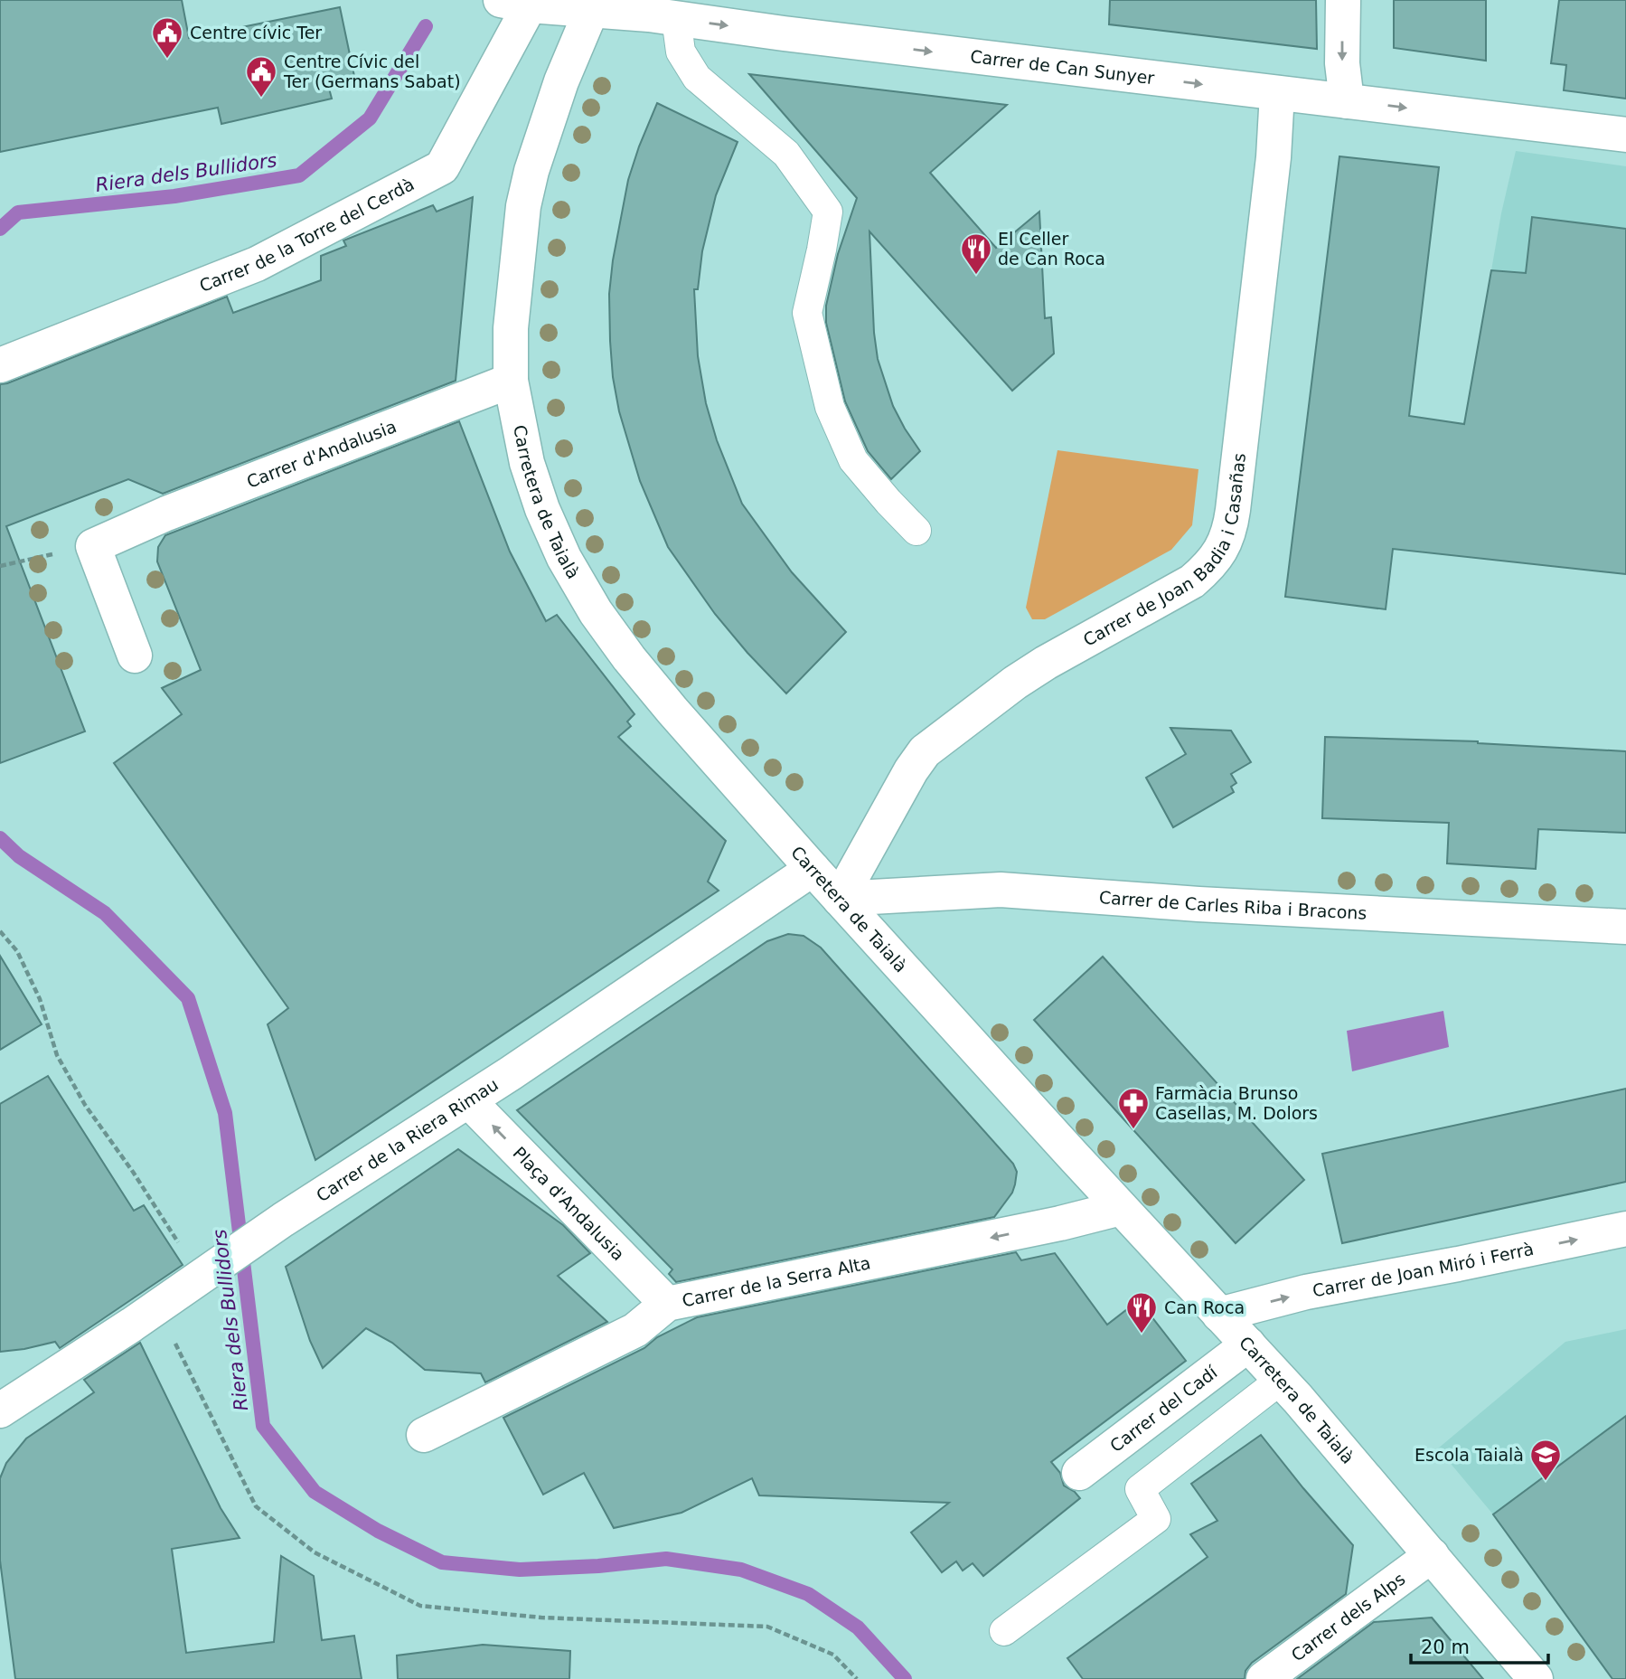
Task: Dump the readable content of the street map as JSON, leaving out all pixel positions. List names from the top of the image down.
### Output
{
  "streets": {
    "street": [
      "Carrer de Can Sunyer",
      "Carrer de la Torre del Cerdà",
      "Carrer d'Andalusia",
      "Carretera de Taialà",
      "Carrer de Joan Badia i Casañas",
      "Carrer de Carles Riba i Bracons",
      "Carrer de la Riera Rimau",
      "Plaça d'Andalusia",
      "Carrer de Joan Miró i Ferrà",
      "Carrer de la Serra Alta",
      "Carrer del Cadí",
      "Carrer dels Alps"
    ]
  },
  "crossings": [
    ["Carrer de Can Sunyer", "Carrer de la Torre del Cerdà"],
    ["Carrer de Can Sunyer", "Carretera de Taialà"],
    ["Carrer de Can Sunyer", "Carrer de Joan Badia i Casañas"],
    ["Carrer d'Andalusia", "Carretera de Taialà"],
    ["Carretera de Taialà", "Carrer de Joan Badia i Casañas"],
    ["Carretera de Taialà", "Carrer de Carles Riba i Bracons"],
    ["Carretera de Taialà", "Carrer de la Riera Rimau"],
    ["Carretera de Taialà", "Carrer de Joan Miró i Ferrà"],
    ["Carretera de Taialà", "Carrer de la Serra Alta"],
    ["Carretera de Taialà", "Carrer del Cadí"],
    ["Carretera de Taialà", "Carrer dels Alps"],
    ["Carrer de Joan Badia i Casañas", "Carrer de Carles Riba i Bracons"],
    ["Carrer de la Riera Rimau", "Plaça d'Andalusia"],
    ["Plaça d'Andalusia", "Carrer de la Serra Alta"]
  ],
  "one_way": [
    "Carrer de Can Sunyer",
    "Plaça d'Andalusia",
    "Carrer de Joan Miró i Ferrà",
    "Carrer de la Serra Alta"
  ],
  "water": ["Riera dels Bullidors"],
  "places": {
    "public building": ["Centre cívic Ter", "Centre Cívic del Ter (Germans Sabat)"],
    "restaurant": ["El Celler de Can Roca", "Can Roca"],
    "pharmacy": ["Farmàcia Brunso Casellas, M. Dolors"],
    "school or university": ["Escola Taialà"]
  },
  "scale_bar": "20 m"
}
